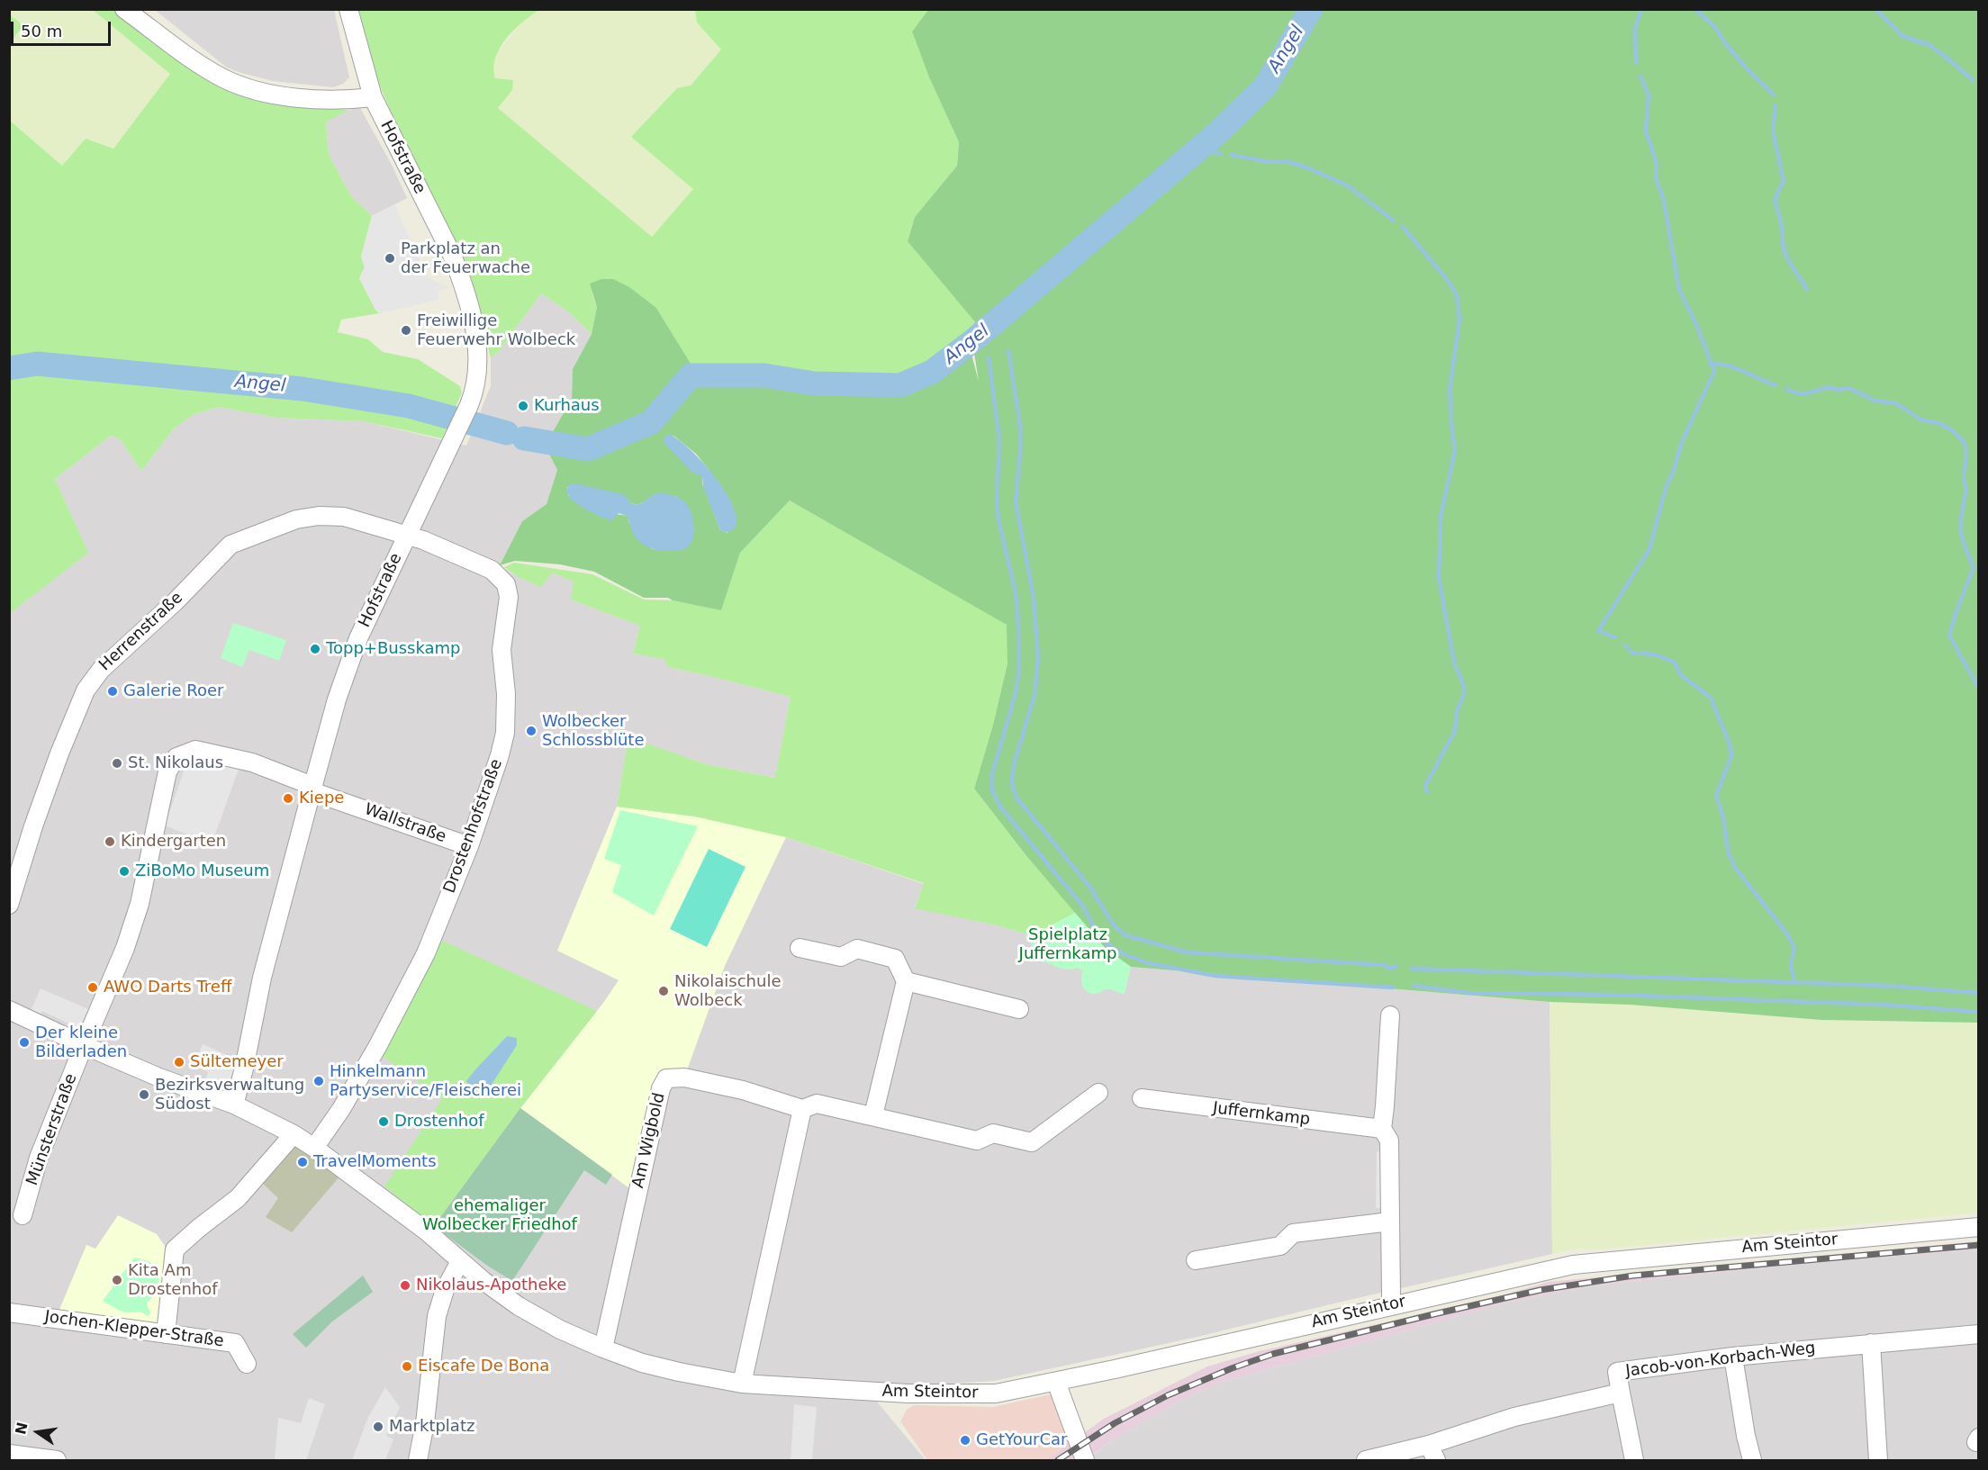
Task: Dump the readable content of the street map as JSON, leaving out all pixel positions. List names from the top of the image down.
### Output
{
  "streets": {
    "street": [
      "Hofstraße",
      "Herrenstraße",
      "Wallstraße",
      "Drostenhofstraße",
      "Juffernkamp",
      "Münsterstraße",
      "Am Wigbold",
      "Am Steintor",
      "Jochen-Klepper-Straße",
      "Jacob-von-Korbach-Weg"
    ]
  },
  "crossings": [
    ["Hofstraße", "Herrenstraße"],
    ["Hofstraße", "Wallstraße"],
    ["Hofstraße", "Drostenhofstraße"],
    ["Hofstraße", "Am Steintor"],
    ["Herrenstraße", "Drostenhofstraße"],
    ["Wallstraße", "Drostenhofstraße"],
    ["Wallstraße", "Münsterstraße"],
    ["Drostenhofstraße", "Am Steintor"],
    ["Am Wigbold", "Am Steintor"]
  ],
  "water": ["Angel"],
  "parks": ["Spielplatz Juffernkamp", "ehemaliger Wolbecker Friedhof"],
  "places": [
    "Parkplatz an der Feuerwache",
    "Freiwillige Feuerwehr Wolbeck",
    "Kurhaus",
    "Topp+Busskamp",
    "Galerie Roer",
    "Wolbecker Schlossblüte",
    "St. Nikolaus",
    "Kiepe",
    "Kindergarten",
    "ZiBoMo Museum",
    "AWO Darts Treff",
    "Nikolaischule Wolbeck",
    "Der kleine Bilderladen",
    "Sültemeyer",
    "Hinkelmann Partyservice/Fleischerei",
    "Bezirksverwaltung Südost",
    "Drostenhof",
    "TravelMoments",
    "Kita Am Drostenhof",
    "Nikolaus-Apotheke",
    "Eiscafe De Bona",
    "Marktplatz",
    "GetYourCar"
  ],
  "scale_bar": "50 m",
  "north": "left"
}
